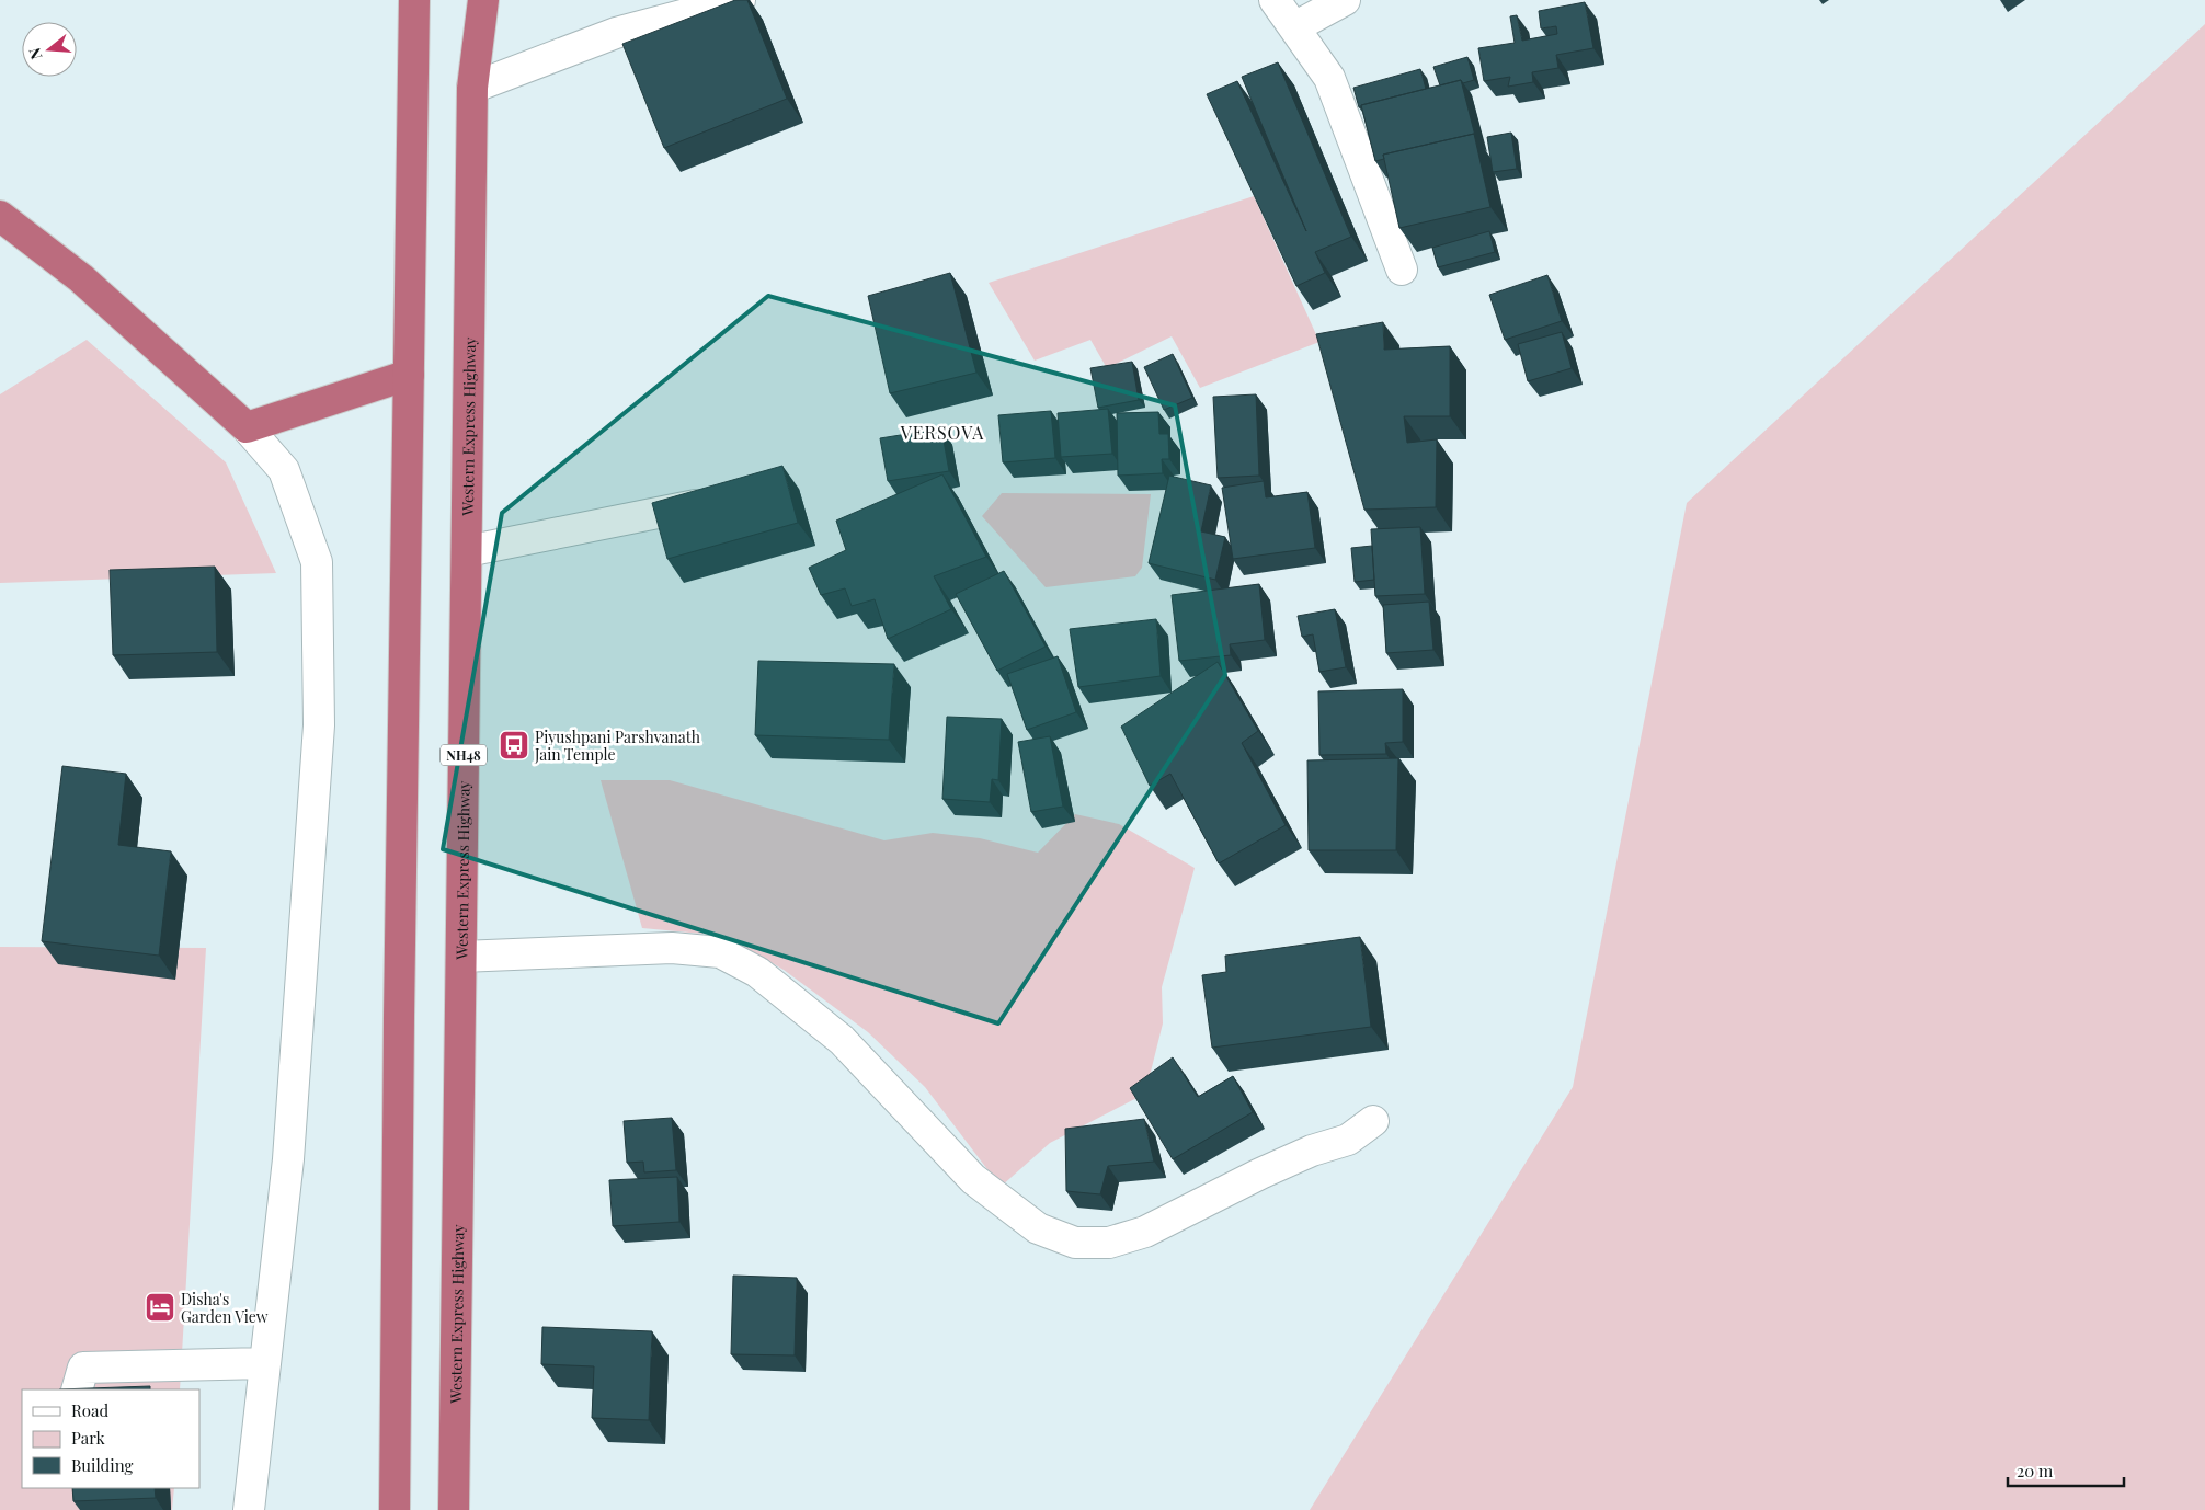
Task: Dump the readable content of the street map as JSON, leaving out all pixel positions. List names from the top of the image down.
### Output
{
  "streets": {
    "highway": ["Western Express Highway", "NH48"]
  },
  "districts": ["VERSOVA"],
  "places": {
    "bus stop": ["Piyushpani Parshvanath Jain Temple"],
    "hotel": ["Disha's Garden View"]
  },
  "legend": ["Road", "Park", "Building"],
  "scale_bar": "20 m",
  "north": "left"
}
